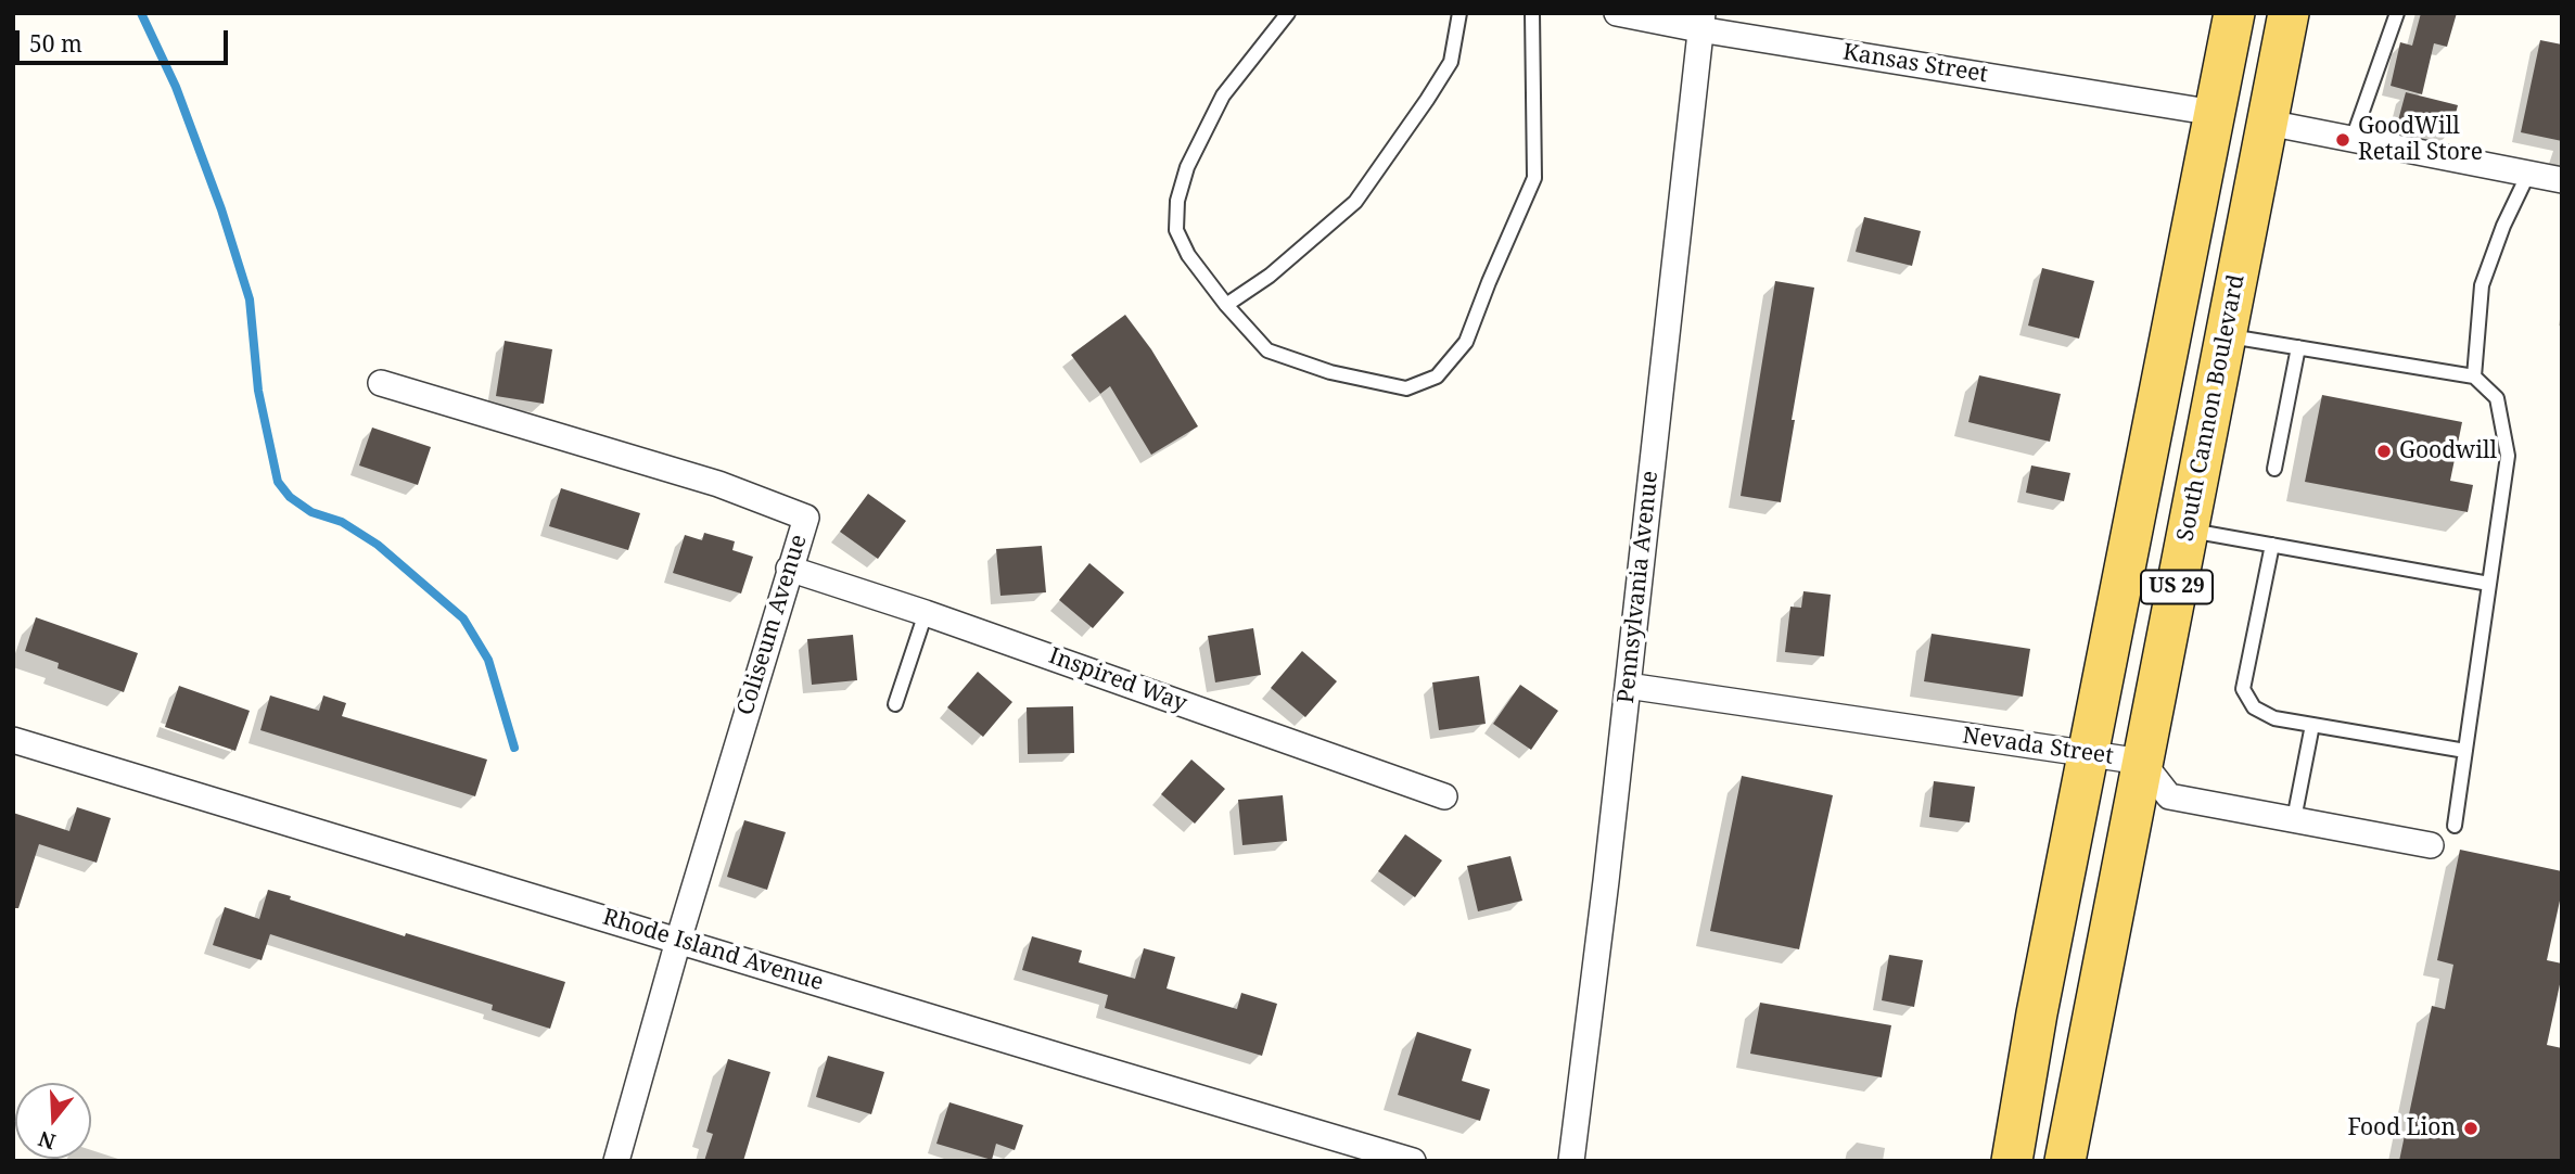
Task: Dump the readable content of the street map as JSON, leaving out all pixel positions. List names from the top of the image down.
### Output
{
  "streets": {
    "main road": ["South Cannon Boulevard", "US 29"],
    "street": [
      "Kansas Street",
      "Pennsylvania Avenue",
      "Coliseum Avenue",
      "Inspired Way",
      "Nevada Street",
      "Rhode Island Avenue"
    ]
  },
  "crossings": [
    ["Kansas Street", "Pennsylvania Avenue"],
    ["Kansas Street", "US 29"],
    ["South Cannon Boulevard", "Nevada Street"],
    ["Pennsylvania Avenue", "Nevada Street"],
    ["US 29", "Nevada Street"],
    ["Coliseum Avenue", "Inspired Way"],
    ["Coliseum Avenue", "Rhode Island Avenue"]
  ],
  "places": ["GoodWill Retail Store", "Goodwill", "Food Lion"],
  "scale_bar": "50 m",
  "north": "bottom"
}
